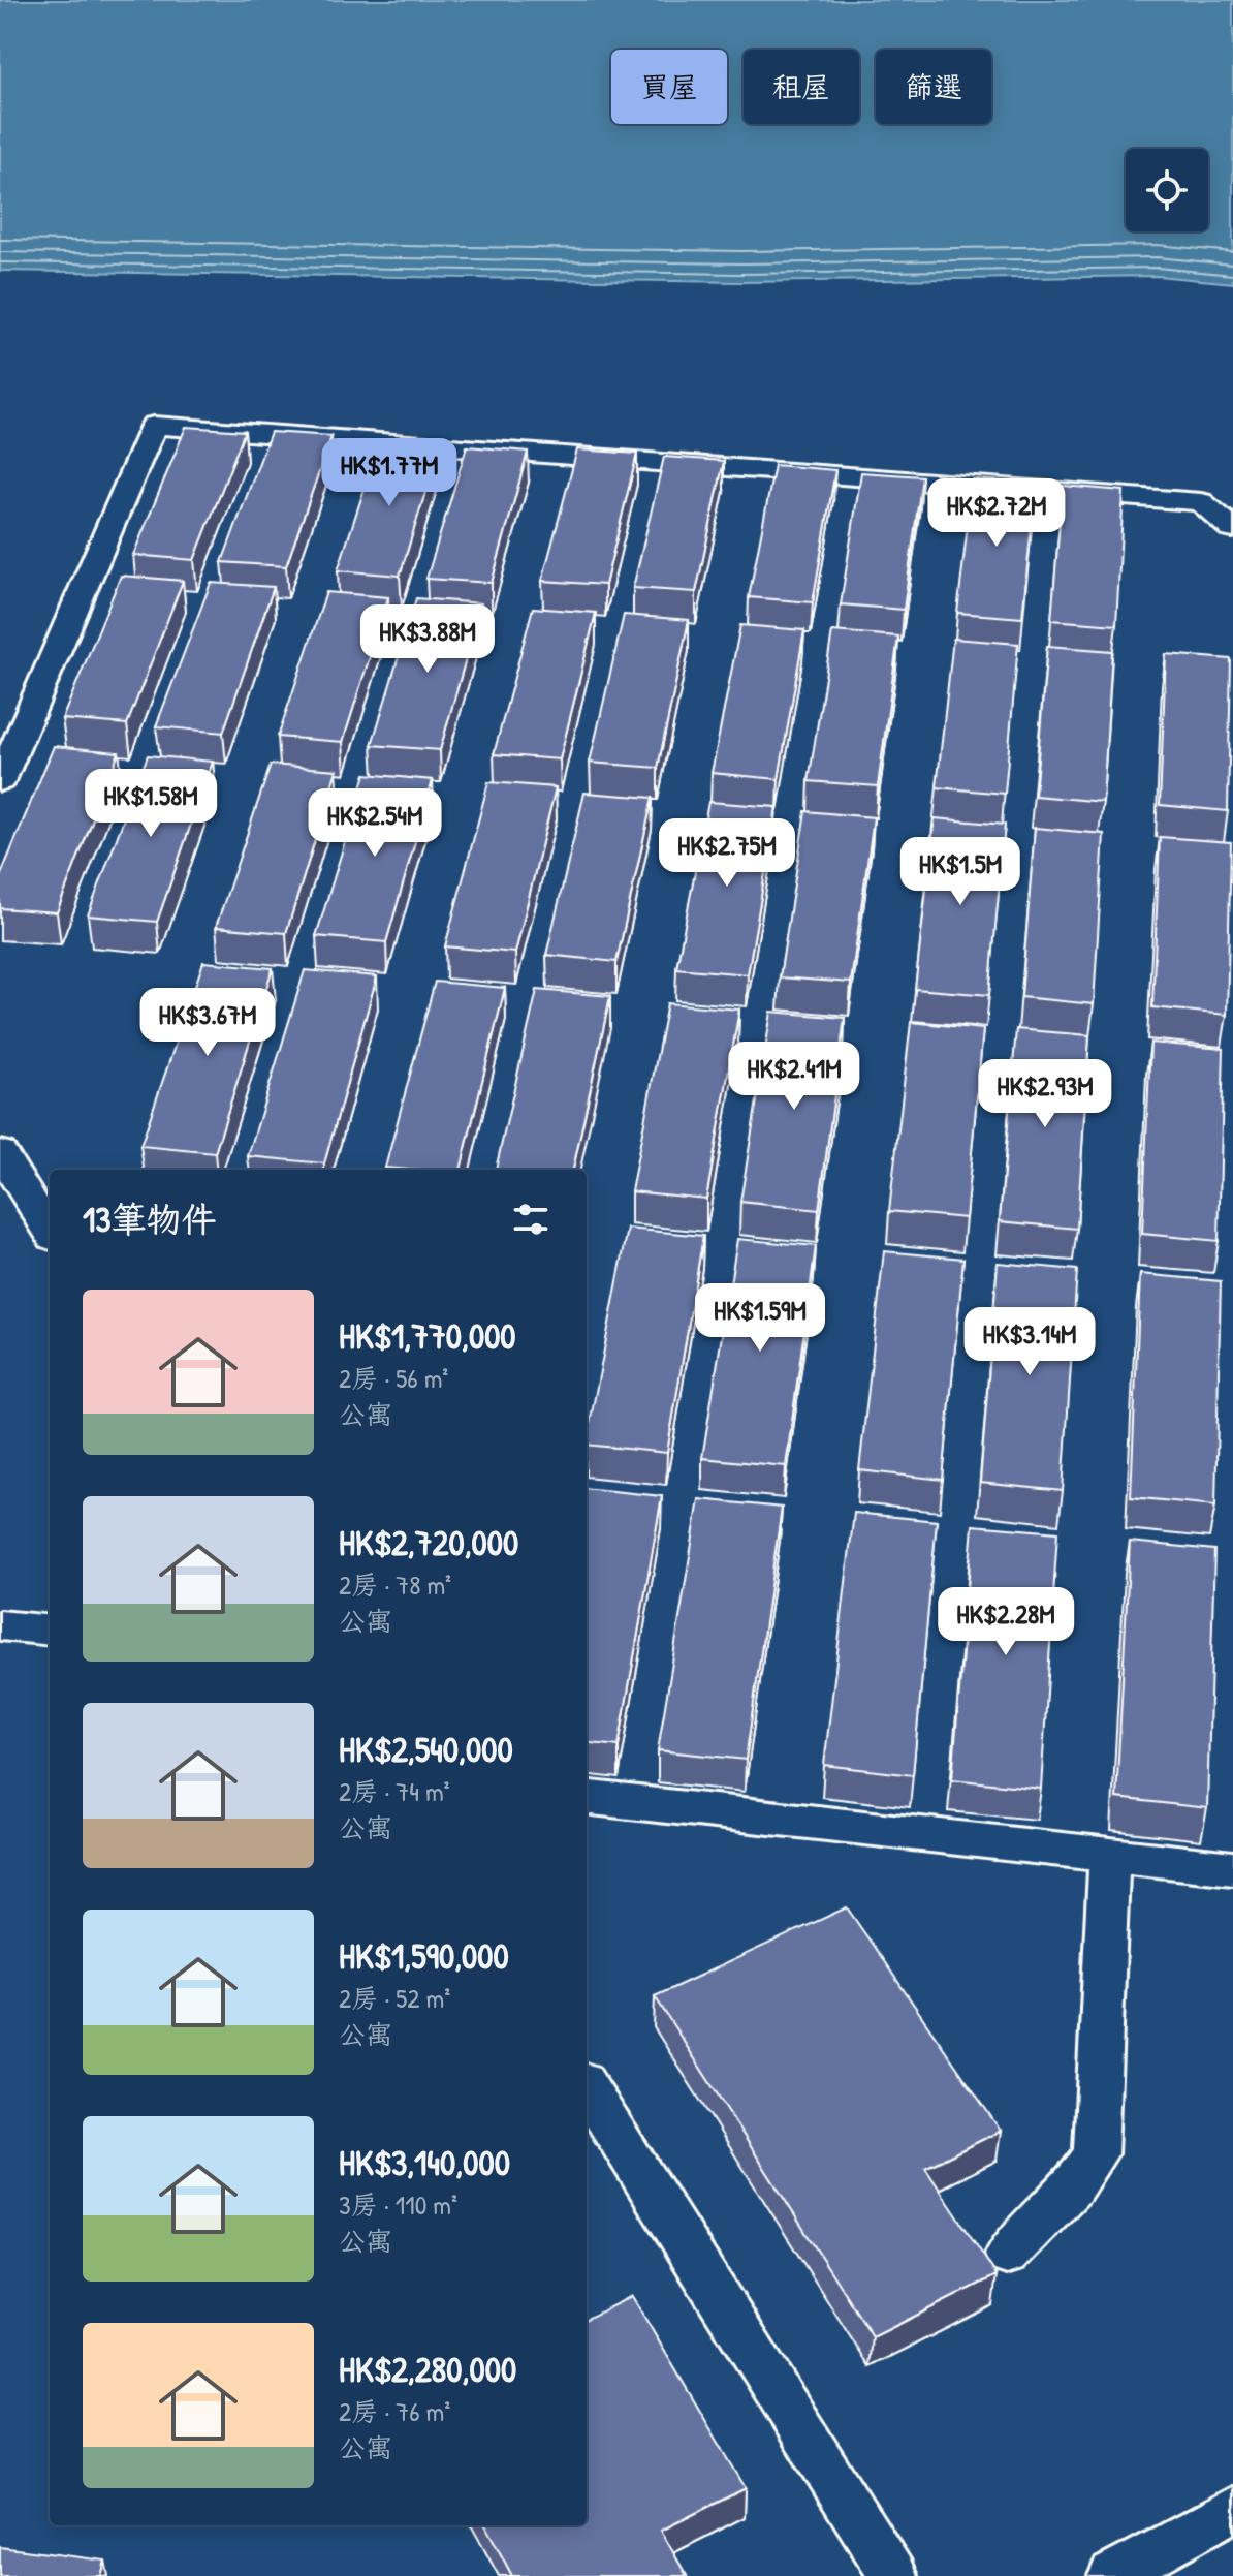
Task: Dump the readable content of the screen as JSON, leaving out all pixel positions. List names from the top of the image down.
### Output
{
  "page": {
    "chip": ["買屋", "租屋", "篩選"],
    "price": [
      "HK$1.77M",
      "HK$2.72M",
      "HK$3.88M",
      "HK$1.58M",
      "HK$2.54M",
      "HK$2.75M",
      "HK$1.5M",
      "HK$3.67M",
      "HK$2.41M",
      "HK$2.93M",
      "HK$1.59M",
      "HK$3.14M",
      "HK$2.28M"
    ],
    "heading": "13筆物件",
    "list": [
      {
        "name": "HK$1,770,000",
        "note": "2房 · 56 m² · 公寓"
      },
      {
        "name": "HK$2,720,000",
        "note": "2房 · 78 m² · 公寓"
      },
      {
        "name": "HK$2,540,000",
        "note": "2房 · 74 m² · 公寓"
      },
      {
        "name": "HK$1,590,000",
        "note": "2房 · 52 m² · 公寓"
      },
      {
        "name": "HK$3,140,000",
        "note": "3房 · 110 m² · 公寓"
      },
      {
        "name": "HK$2,280,000",
        "note": "2房 · 76 m² · 公寓"
      }
    ]
  }
}
